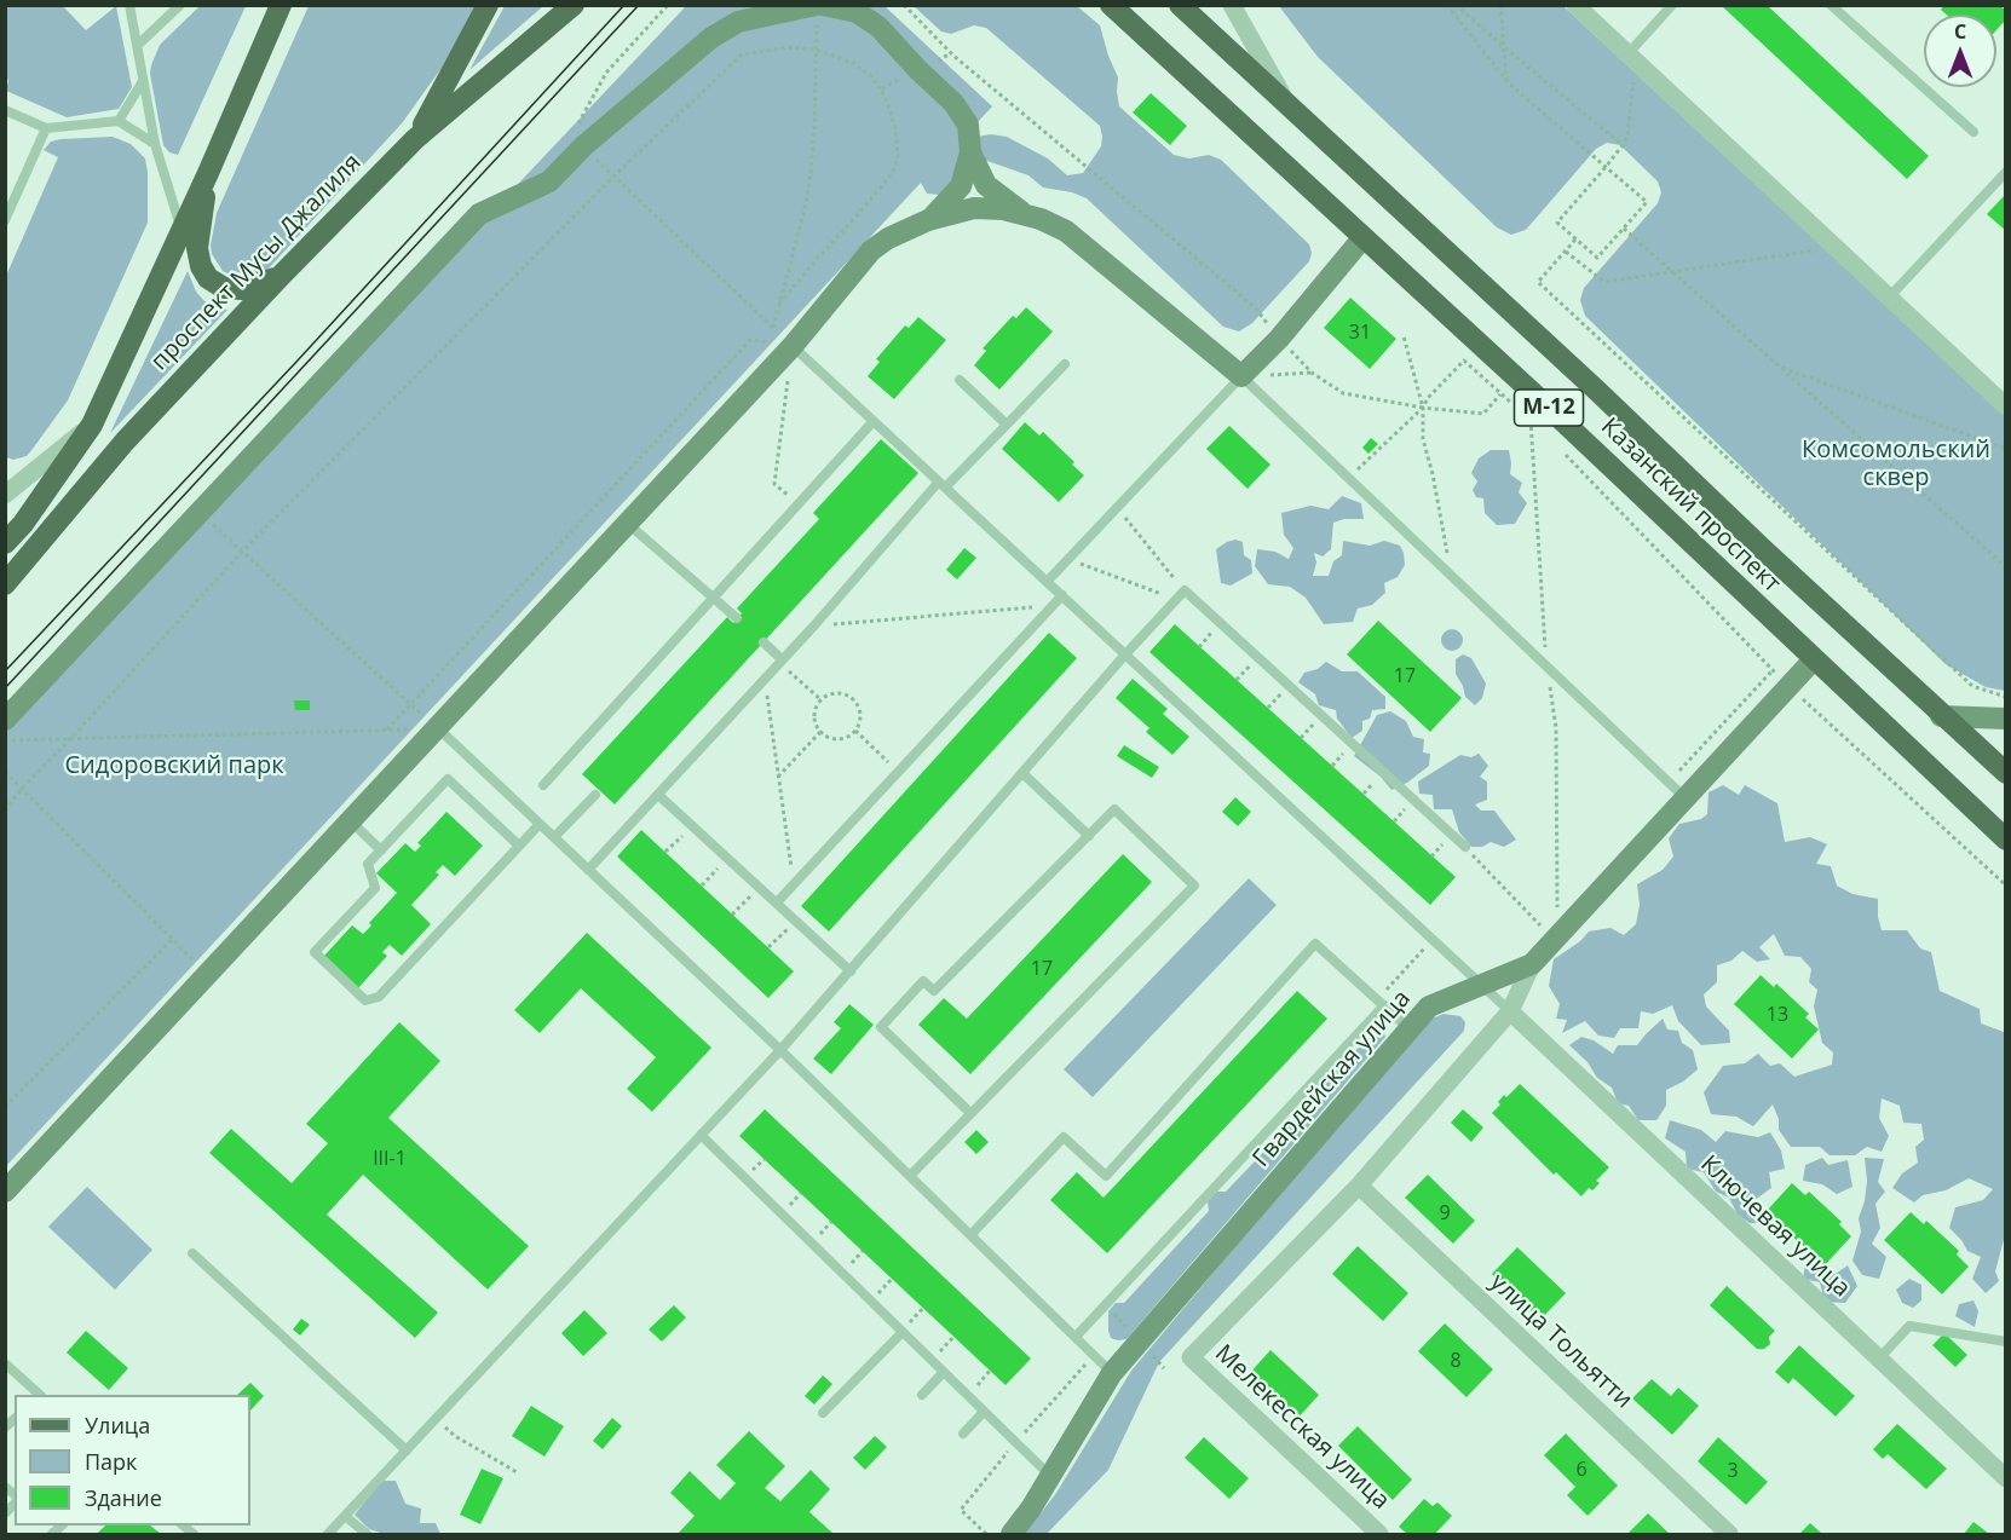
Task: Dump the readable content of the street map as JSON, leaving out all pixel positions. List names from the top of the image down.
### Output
{
  "streets": {
    "main road": ["проспект Мусы Джалиля", "М-12", "Казанский проспект"],
    "street": [
      "Гвардейская улица",
      "Ключевая улица",
      "улица Тольятти",
      "Мелекесская улица"
    ]
  },
  "crossings": [
    ["Казанский проспект", "Гвардейская улица"],
    ["улица Тольятти", "Мелекесская улица"]
  ],
  "parks": ["Комсомольский сквер", "Сидоровский парк"],
  "house_numbers": [
    "31",
    "17",
    "17",
    "13",
    "III-1",
    "9",
    "8",
    "6",
    "3"
  ],
  "legend": ["Улица", "Парк", "Здание"],
  "north": "top"
}
